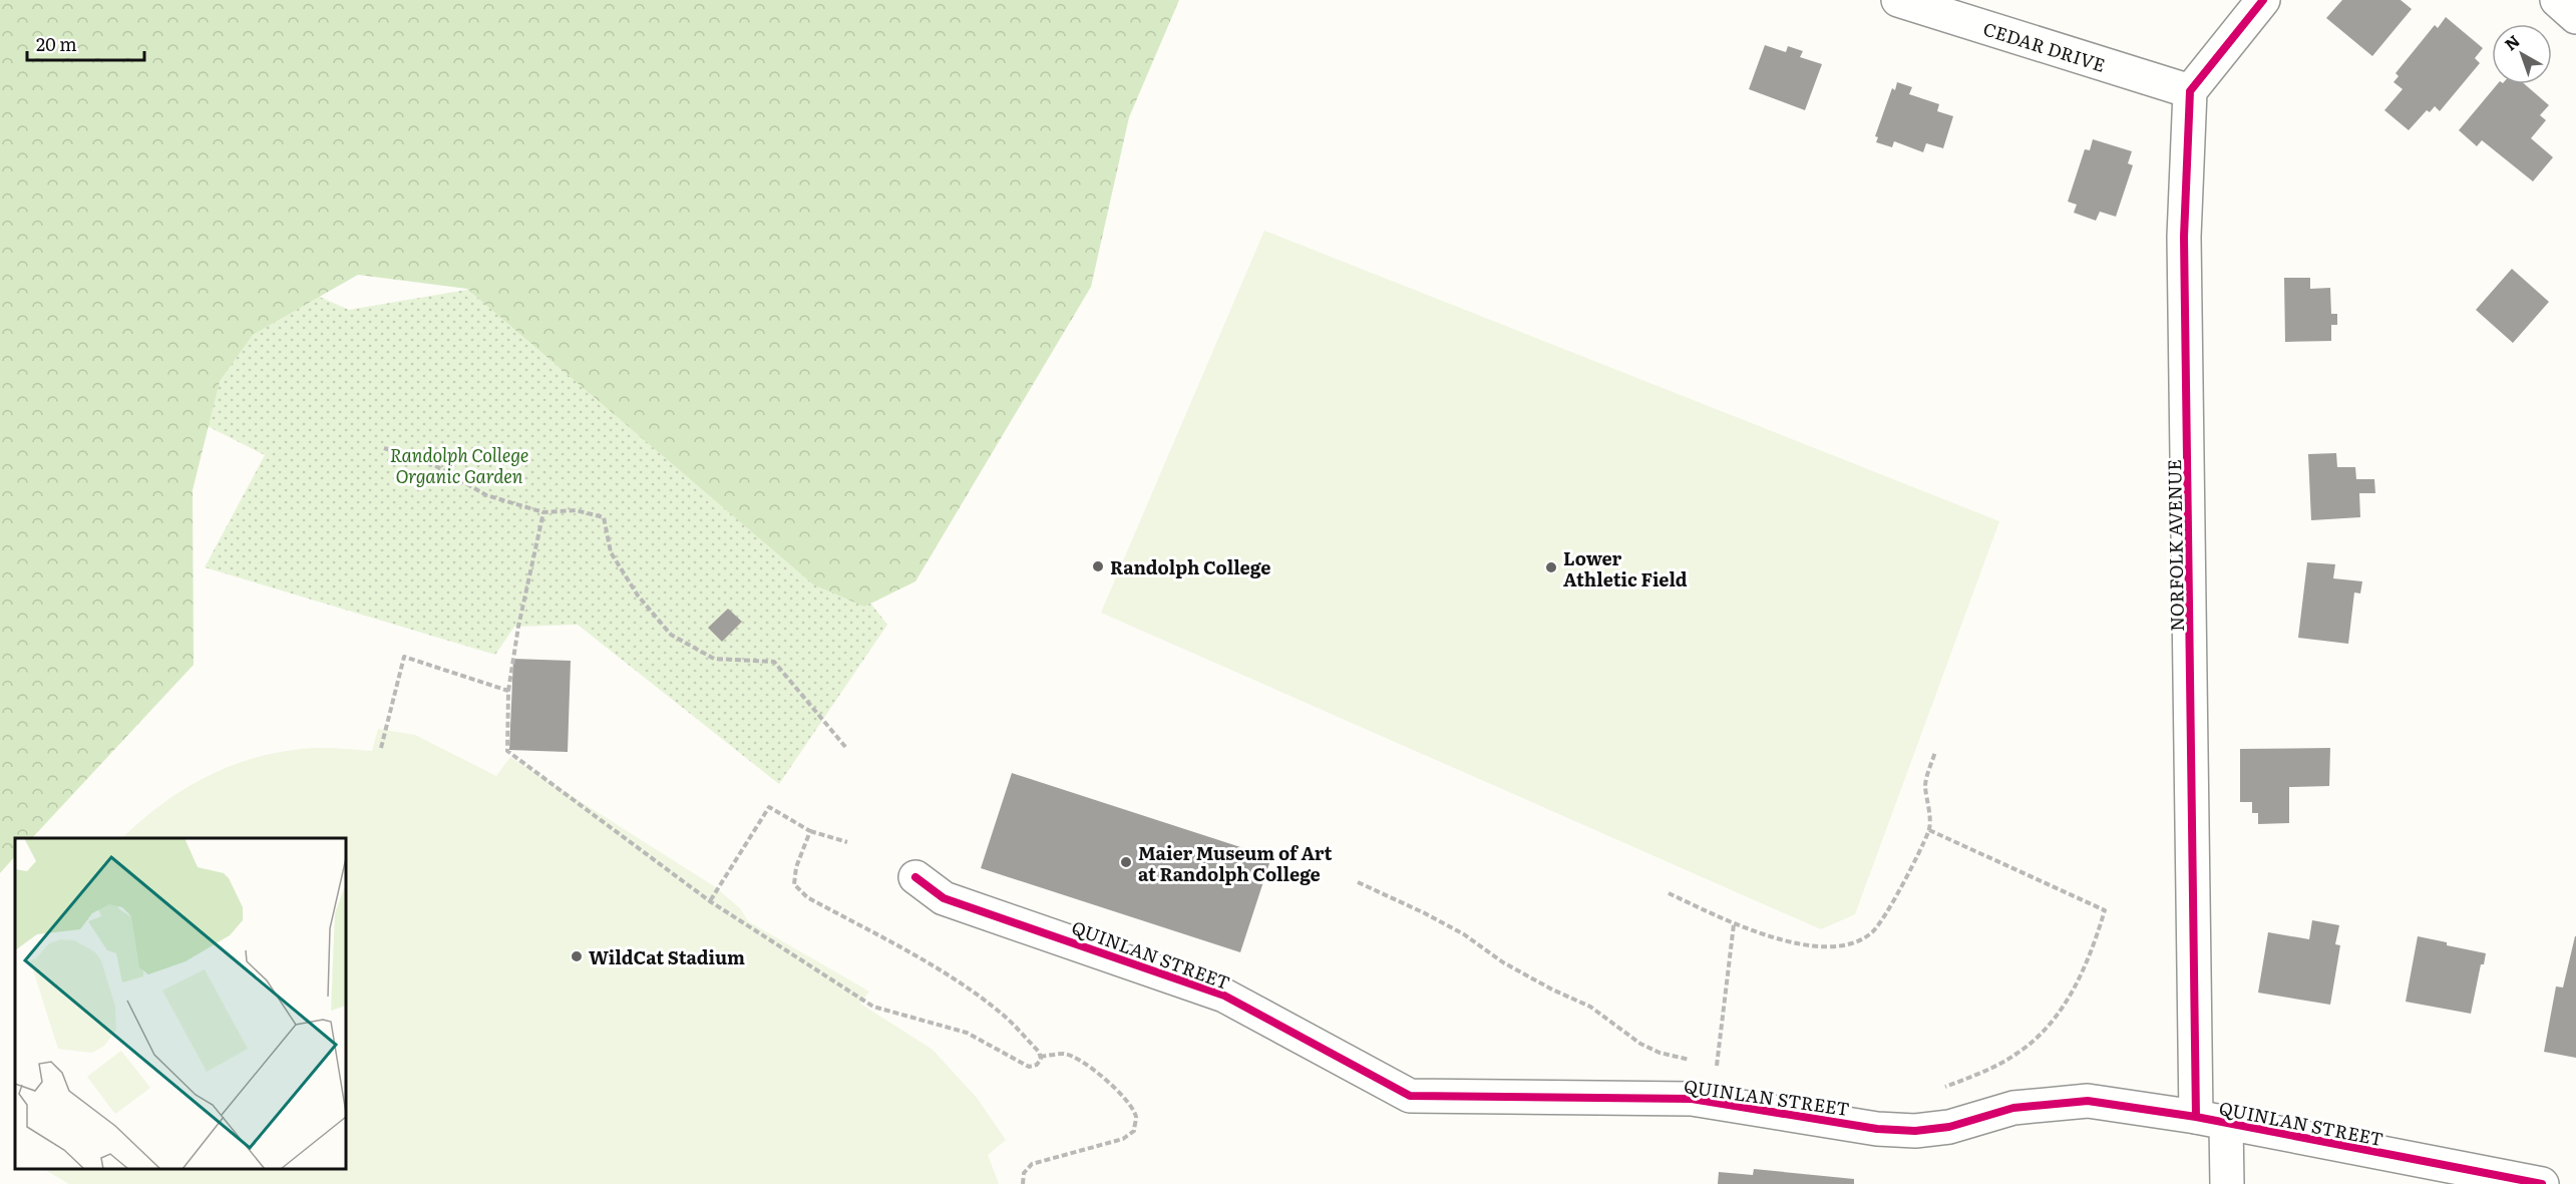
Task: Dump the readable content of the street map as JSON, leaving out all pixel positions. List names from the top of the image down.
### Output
{
  "streets": {
    "street": ["CEDAR DRIVE", "NORFOLK AVENUE", "QUINLAN STREET"]
  },
  "crossings": [
    ["CEDAR DRIVE", "NORFOLK AVENUE"],
    ["NORFOLK AVENUE", "QUINLAN STREET"]
  ],
  "parks": ["Randolph College Organic Garden"],
  "places": [
    "Randolph College",
    "Lower Athletic Field",
    "Maier Museum of Art at Randolph College",
    "WildCat Stadium"
  ],
  "scale_bar": "20 m",
  "north": "top left"
}
